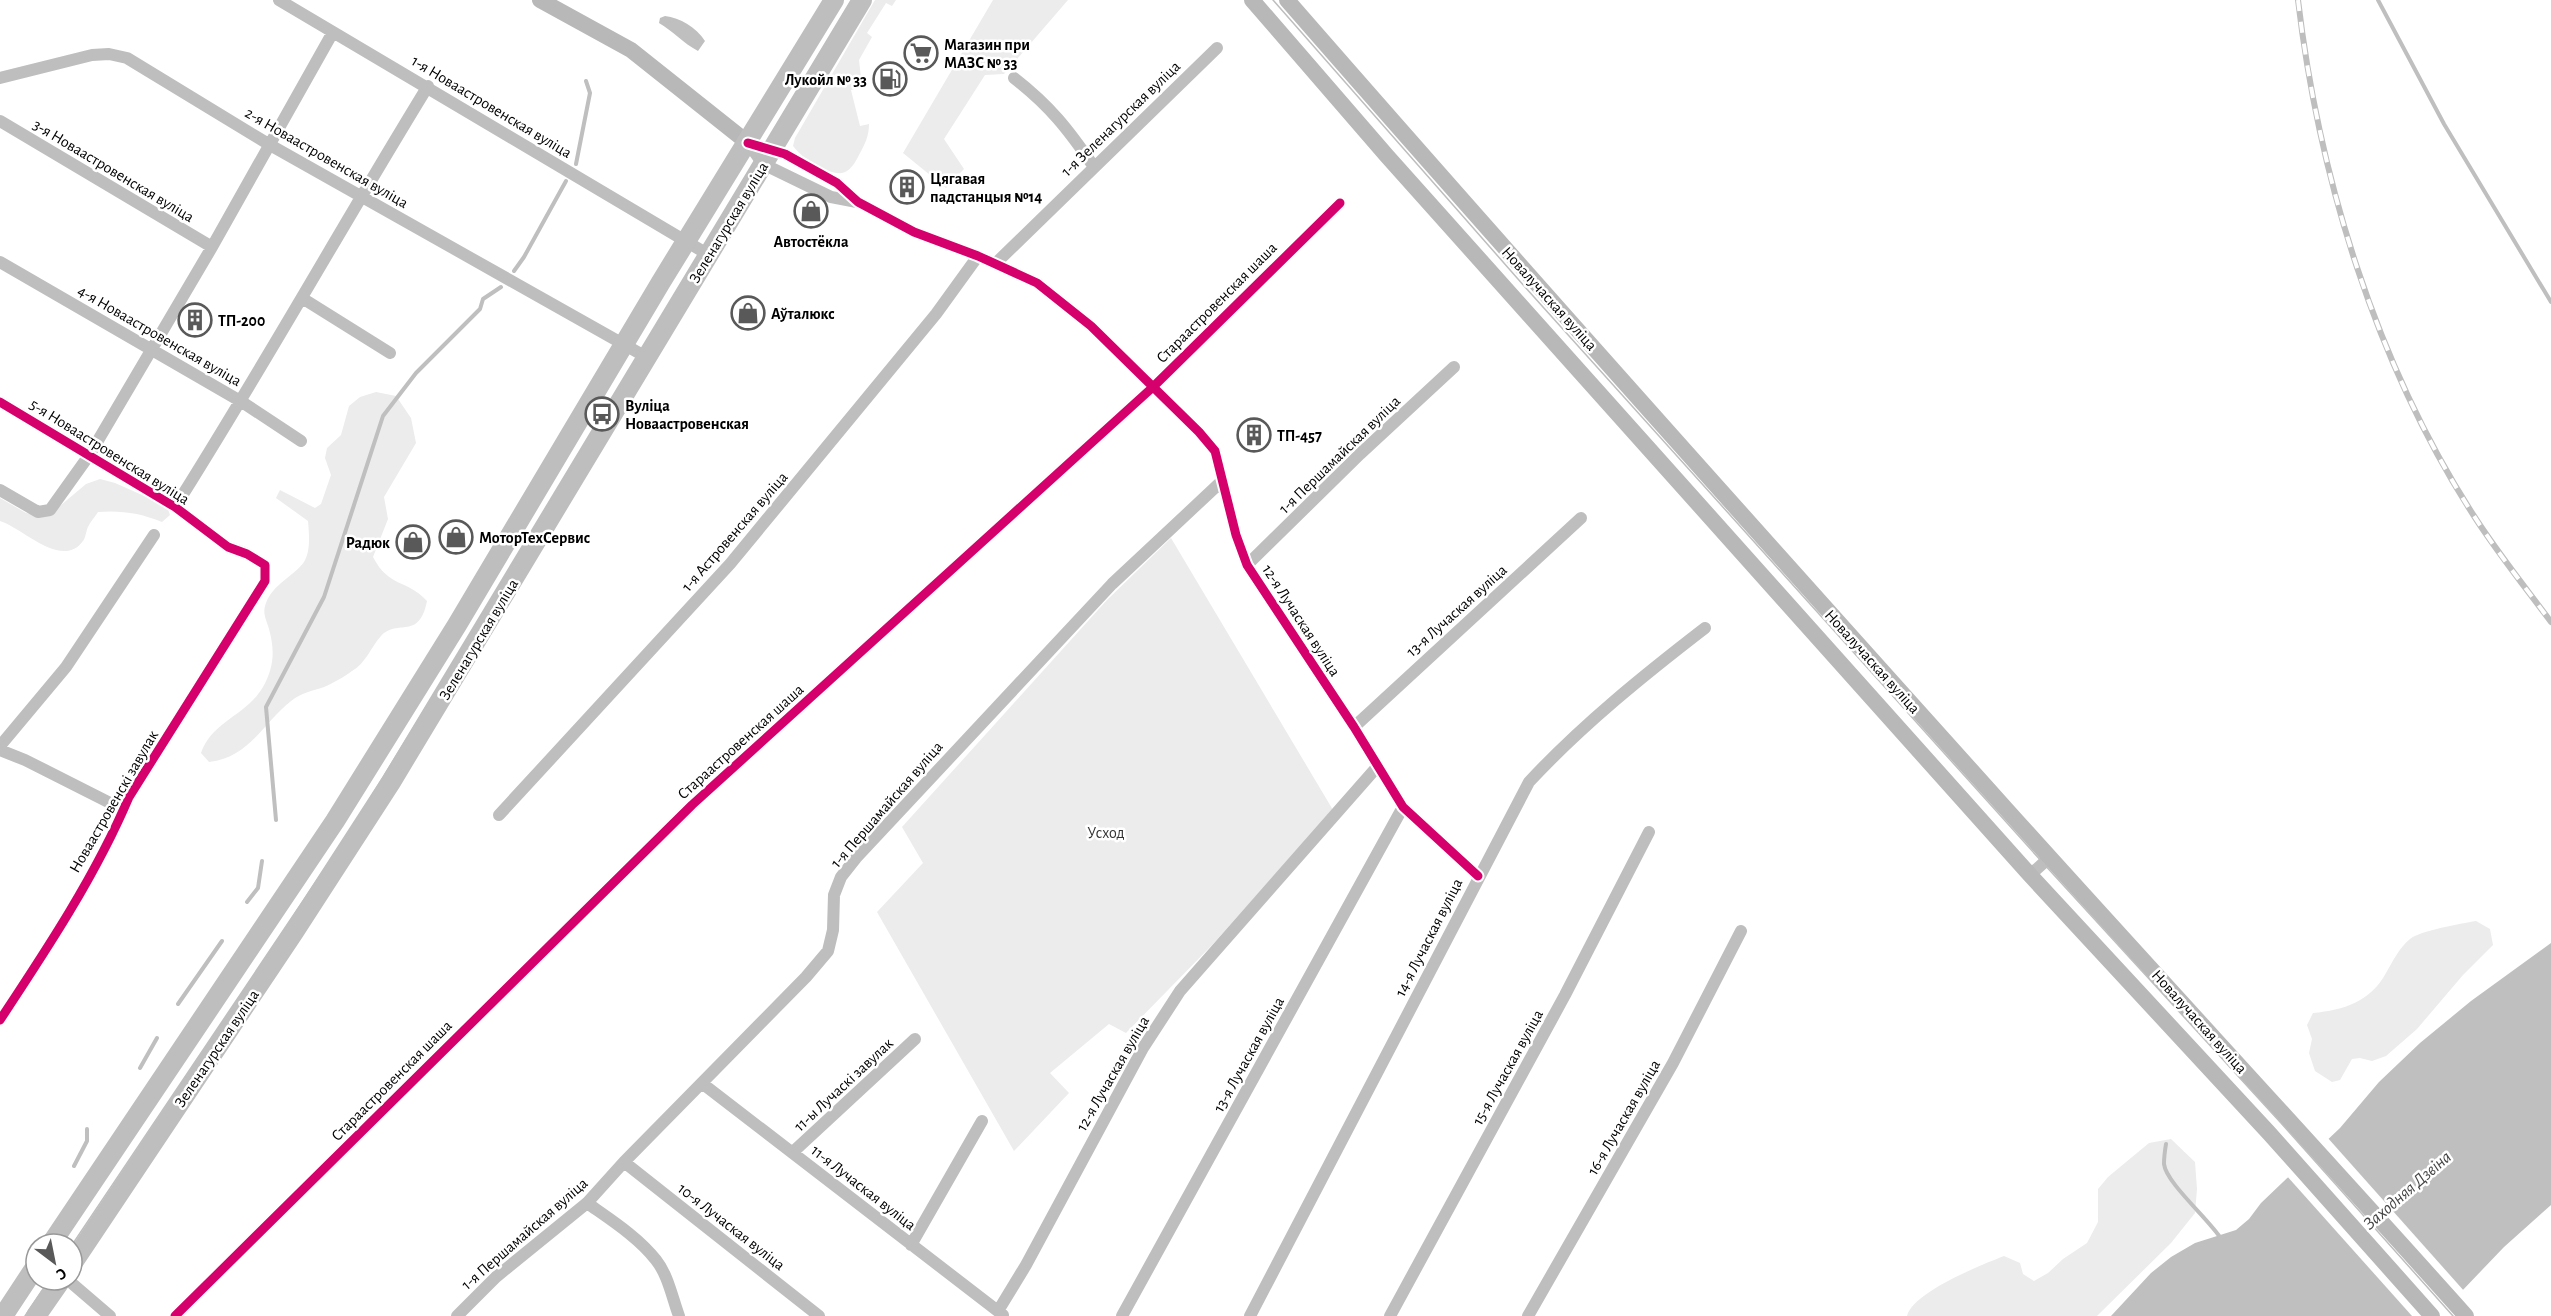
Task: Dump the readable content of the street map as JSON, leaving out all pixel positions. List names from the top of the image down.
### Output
{
  "streets": {
    "main road": ["Зеленагурская вуліца", "Новалучаская вуліца"],
    "street": [
      "1-я Новаастровенская вуліца",
      "1-я Зеленагурская вуліца",
      "2-я Новаастровенская вуліца",
      "3-я Новаастровенская вуліца",
      "Стараастровенская шаша",
      "4-я Новаастровенская вуліца",
      "5-я Новаастровенская вуліца",
      "1-я Першамайская вуліца",
      "1-я Астровенская вуліца",
      "13-я Лучаская вуліца",
      "12-я Лучаская вуліца",
      "Новаастровенскі завулак",
      "14-я Лучаская вуліца",
      "15-я Лучаская вуліца",
      "11-ы Лучаскі завулак",
      "16-я Лучаская вуліца",
      "11-я Лучаская вуліца",
      "10-я Лучаская вуліца"
    ]
  },
  "crossings": [
    ["1-я Новаастровенская вуліца", "Зеленагурская вуліца"],
    ["1-я Зеленагурская вуліца", "12-я Лучаская вуліца"],
    ["2-я Новаастровенская вуліца", "Зеленагурская вуліца"],
    ["Стараастровенская шаша", "12-я Лучаская вуліца"],
    ["5-я Новаастровенская вуліца", "Новаастровенскі завулак"],
    ["1-я Першамайская вуліца", "12-я Лучаская вуліца"],
    ["1-я Першамайская вуліца", "11-я Лучаская вуліца"],
    ["1-я Першамайская вуліца", "10-я Лучаская вуліца"],
    ["1-я Астровенская вуліца", "12-я Лучаская вуліца"],
    ["13-я Лучаская вуліца", "12-я Лучаская вуліца"],
    ["12-я Лучаская вуліца", "11-я Лучаская вуліца"],
    ["11-ы Лучаскі завулак", "11-я Лучаская вуліца"]
  ],
  "water": ["Заходняя Дзвіна"],
  "parks": ["Усход"],
  "places": {
    "supermarket": ["Магазин при МАЗС № 33"],
    "fuel station": ["Лукойл № 33"],
    "building": ["Цягавая падстанцыя №14", "ТП-200", "ТП-457"],
    "shop": [
      "Автостёкла",
      "Аўталюкс",
      "МоторТехСервис",
      "Радюк"
    ],
    "bus stop": ["Вуліца Новаастровенская"]
  },
  "north": "bottom right"
}
